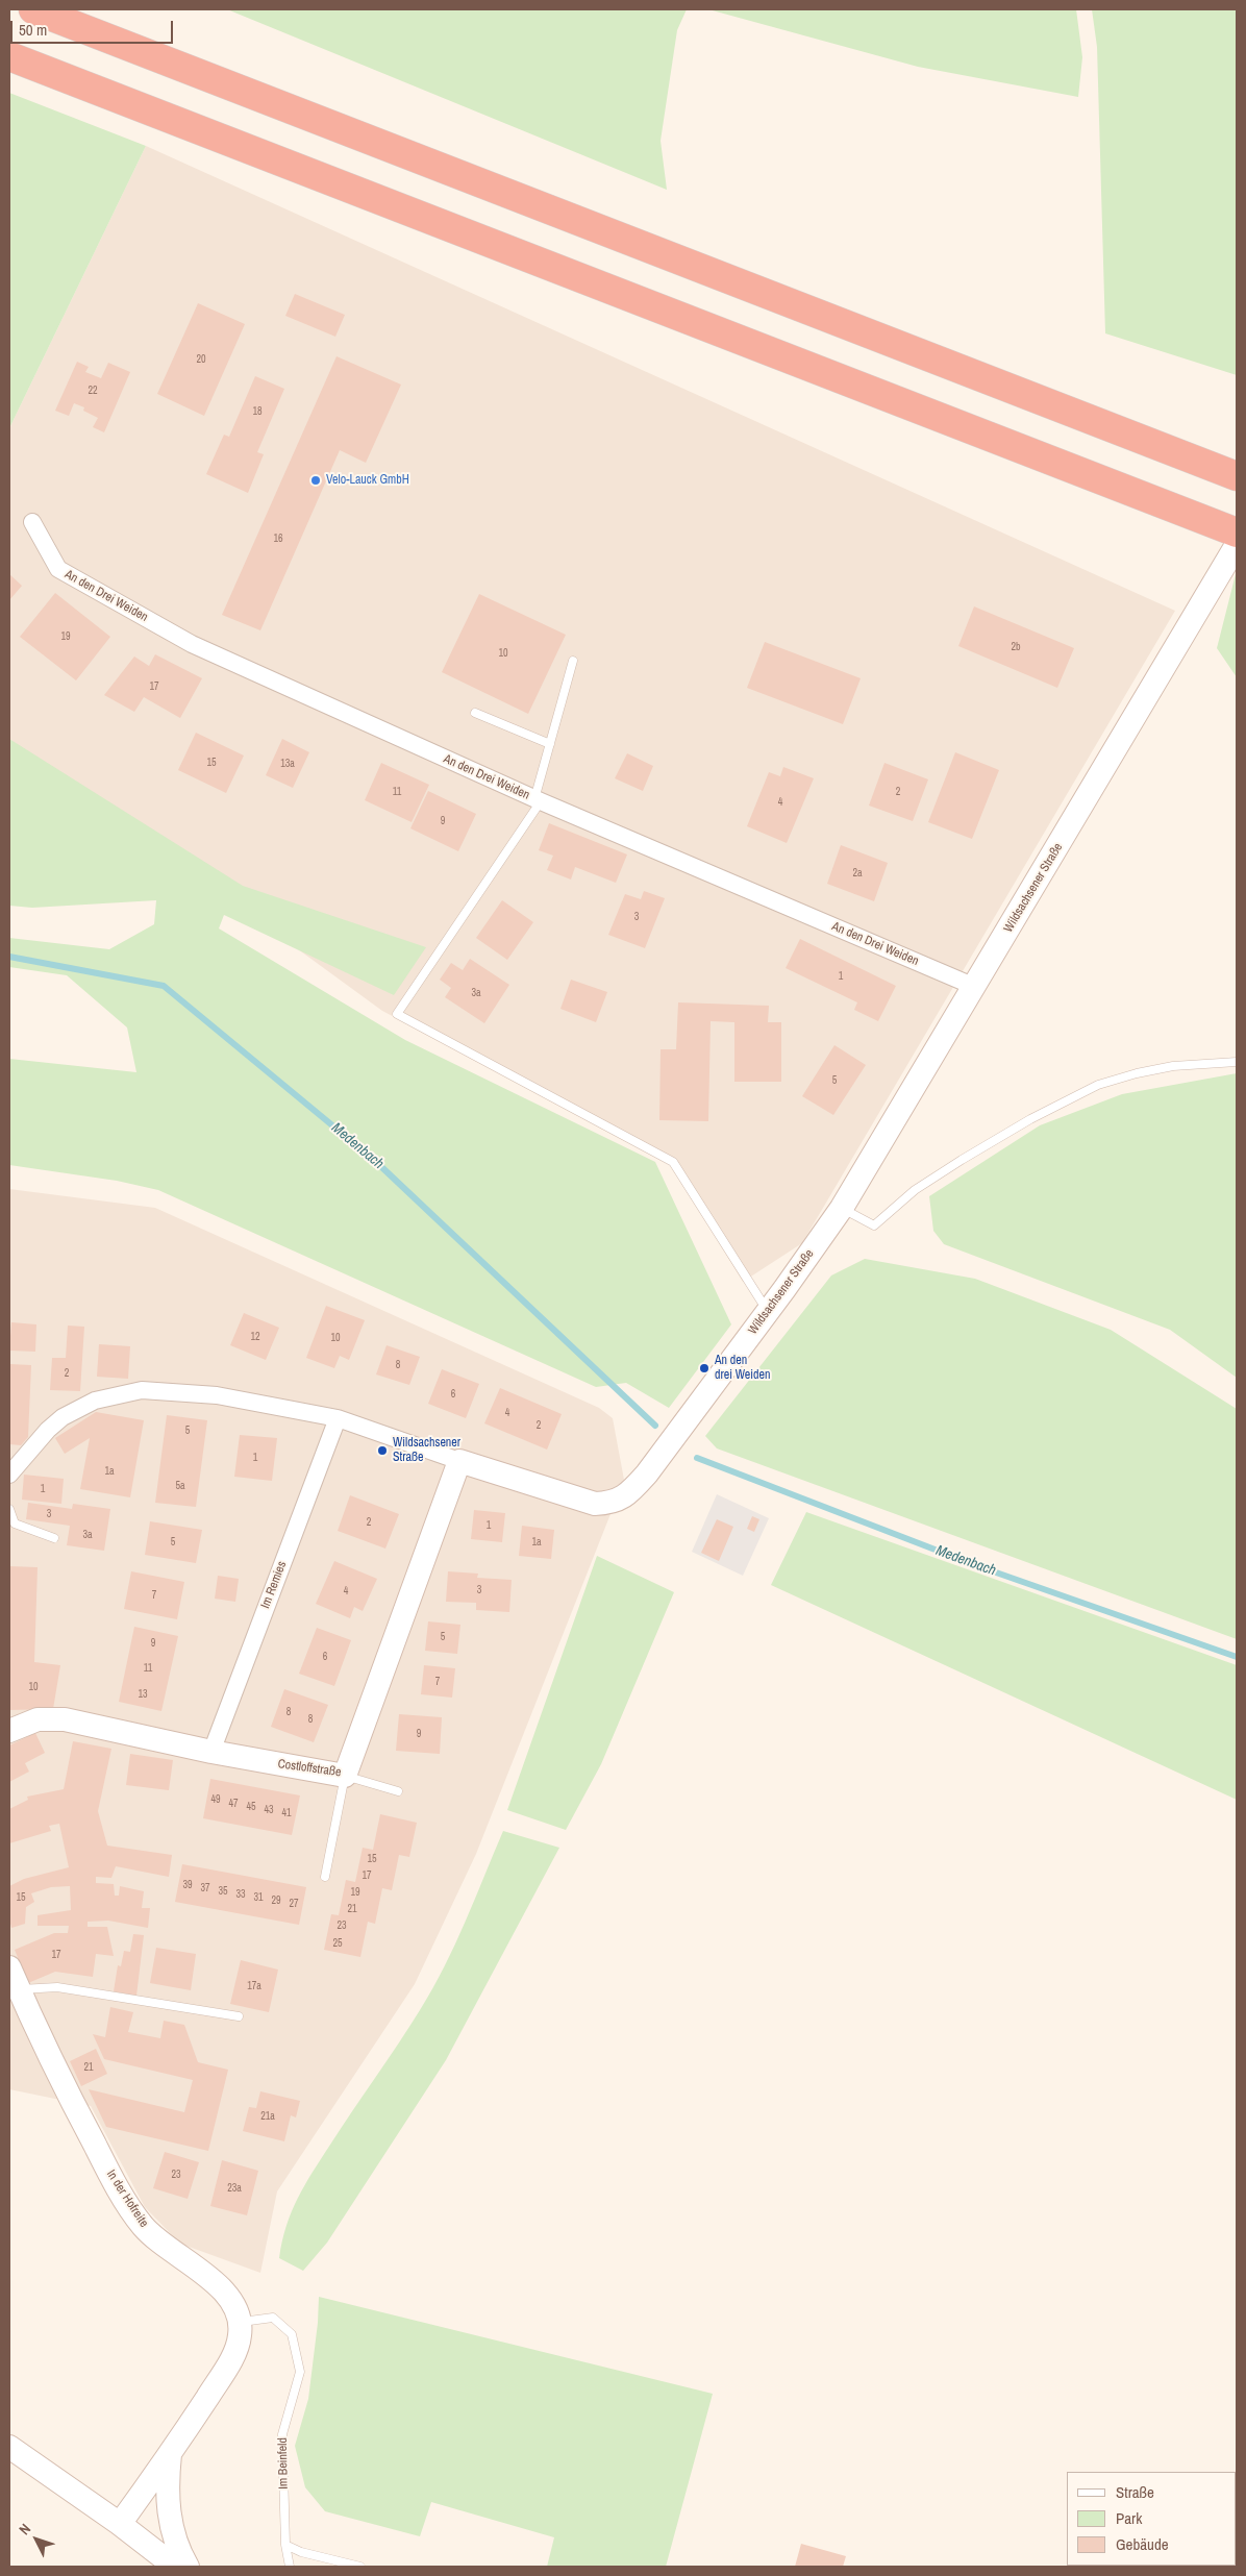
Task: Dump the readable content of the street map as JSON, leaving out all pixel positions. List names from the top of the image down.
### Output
{
  "streets": {
    "main road": ["Wildsachsener Straße", "Costloffstraße", "In der Hofreite"],
    "street": ["An den Drei Weiden", "Im Remies"],
    "lane": ["Im Beinfeld"]
  },
  "crossings": [
    ["An den Drei Weiden", "Wildsachsener Straße"],
    ["Wildsachsener Straße", "Im Remies"],
    ["Wildsachsener Straße", "Costloffstraße"],
    ["Im Remies", "Costloffstraße"],
    ["In der Hofreite", "Im Beinfeld"]
  ],
  "water": ["Medenbach"],
  "places": ["Velo-Lauck GmbH", "An den drei Weiden", "Wildsachsener Straße"],
  "house_numbers": [
    "20",
    "22",
    "18",
    "16",
    "19",
    "2b",
    "10",
    "17",
    "15",
    "13a",
    "11",
    "2",
    "4",
    "9",
    "2a",
    "3",
    "1",
    "3a",
    "5",
    "12",
    "10",
    "8",
    "2",
    "6",
    "4",
    "2",
    "5",
    "1",
    "1a",
    "5a",
    "1",
    "3",
    "2",
    "1",
    "3a",
    "5",
    "1a",
    "3",
    "4",
    "7",
    "5",
    "9",
    "6",
    "11",
    "7",
    "10",
    "13",
    "8",
    "8",
    "9",
    "49",
    "47",
    "45",
    "43",
    "41",
    "15",
    "17",
    "39",
    "37",
    "35",
    "19",
    "33",
    "15",
    "31",
    "29",
    "27",
    "21",
    "23",
    "25",
    "17",
    "17a",
    "21",
    "21a",
    "23",
    "23a"
  ],
  "legend": ["Straße", "Park", "Gebäude"],
  "scale_bar": "50 m",
  "north": "top left"
}
